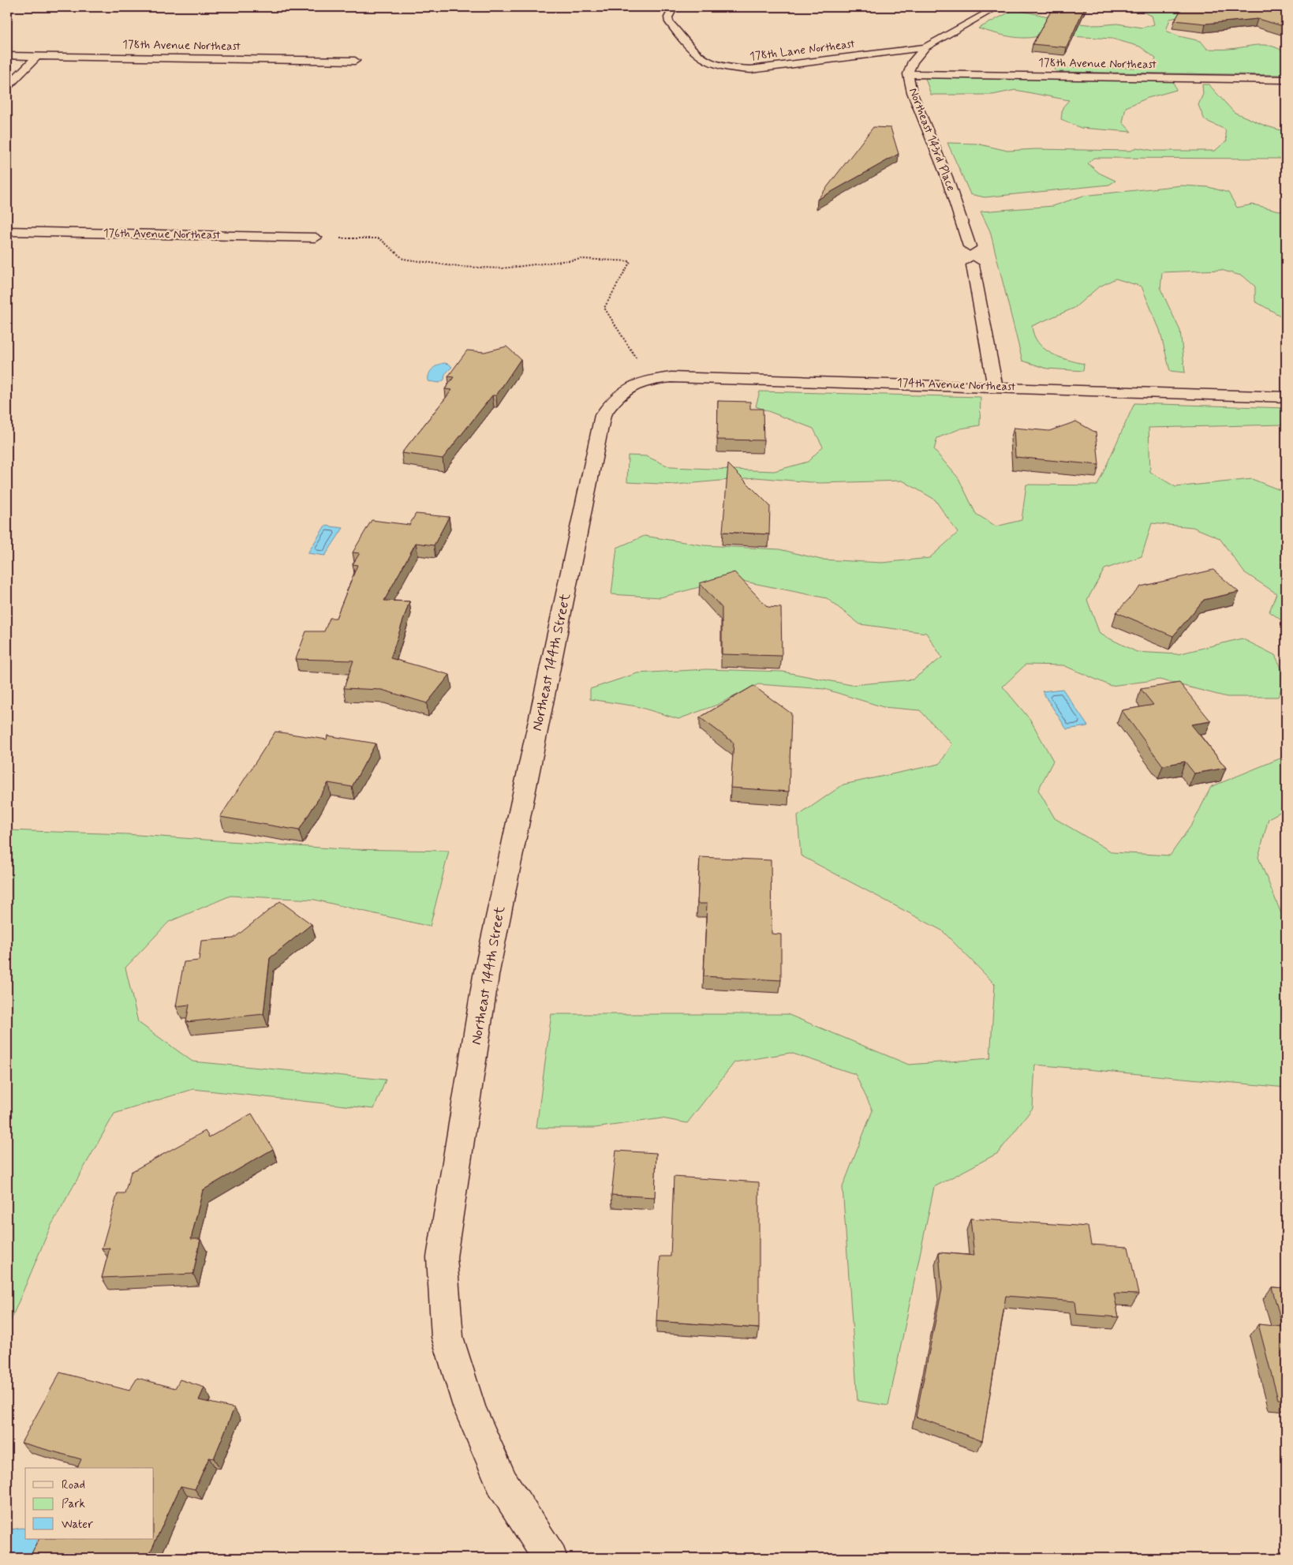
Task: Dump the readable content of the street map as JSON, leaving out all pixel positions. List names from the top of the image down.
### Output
{
  "streets": {
    "street": [
      "178th Avenue Northeast",
      "178th Lane Northeast",
      "Northeast 143rd Place",
      "176th Avenue Northeast",
      "174th Avenue Northeast",
      "Northeast 144th Street"
    ]
  },
  "crossings": [
    ["178th Avenue Northeast", "Northeast 143rd Place"],
    ["178th Lane Northeast", "Northeast 143rd Place"],
    ["174th Avenue Northeast", "Northeast 144th Street"]
  ],
  "legend": ["Road", "Park", "Water"]
}
